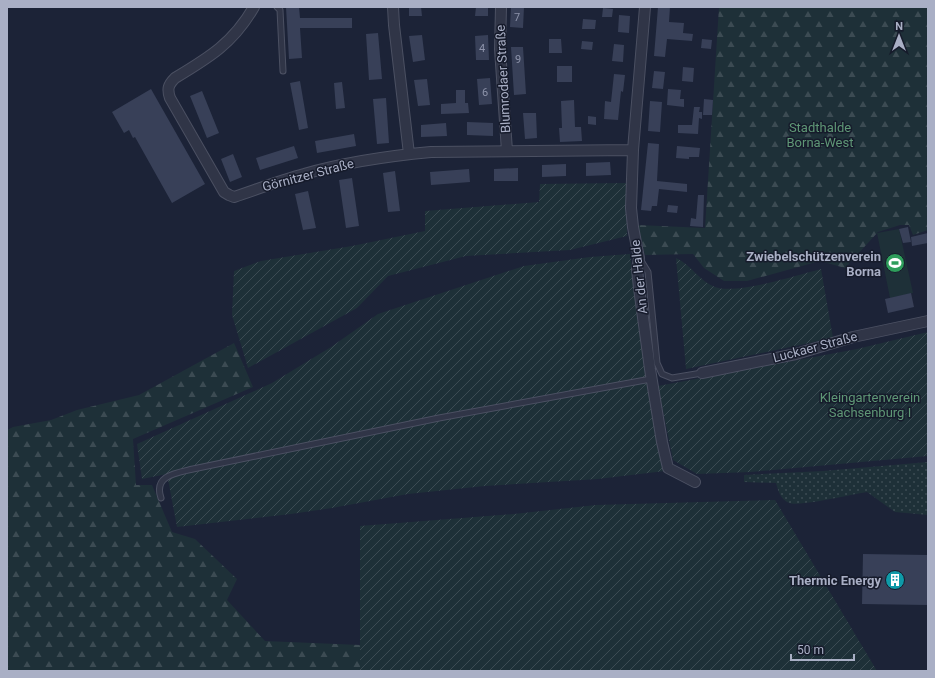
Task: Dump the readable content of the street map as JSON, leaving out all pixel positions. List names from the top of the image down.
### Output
{
  "streets": {
    "street": [
      "Blumrodaer Straße",
      "Görnitzer Straße",
      "An der Halde",
      "Luckaer Straße"
    ]
  },
  "crossings": [
    ["Blumrodaer Straße", "Görnitzer Straße"],
    ["Görnitzer Straße", "An der Halde"]
  ],
  "parks": ["Stadthalde Borna-West", "Kleingartenverein Sachsenburg I"],
  "places": {
    "sports": ["Zwiebelschützenverein Borna"],
    "building": ["Thermic Energy"]
  },
  "house_numbers": [
    "7",
    "4",
    "9",
    "6"
  ],
  "scale_bar": "50 m",
  "north": "top"
}
